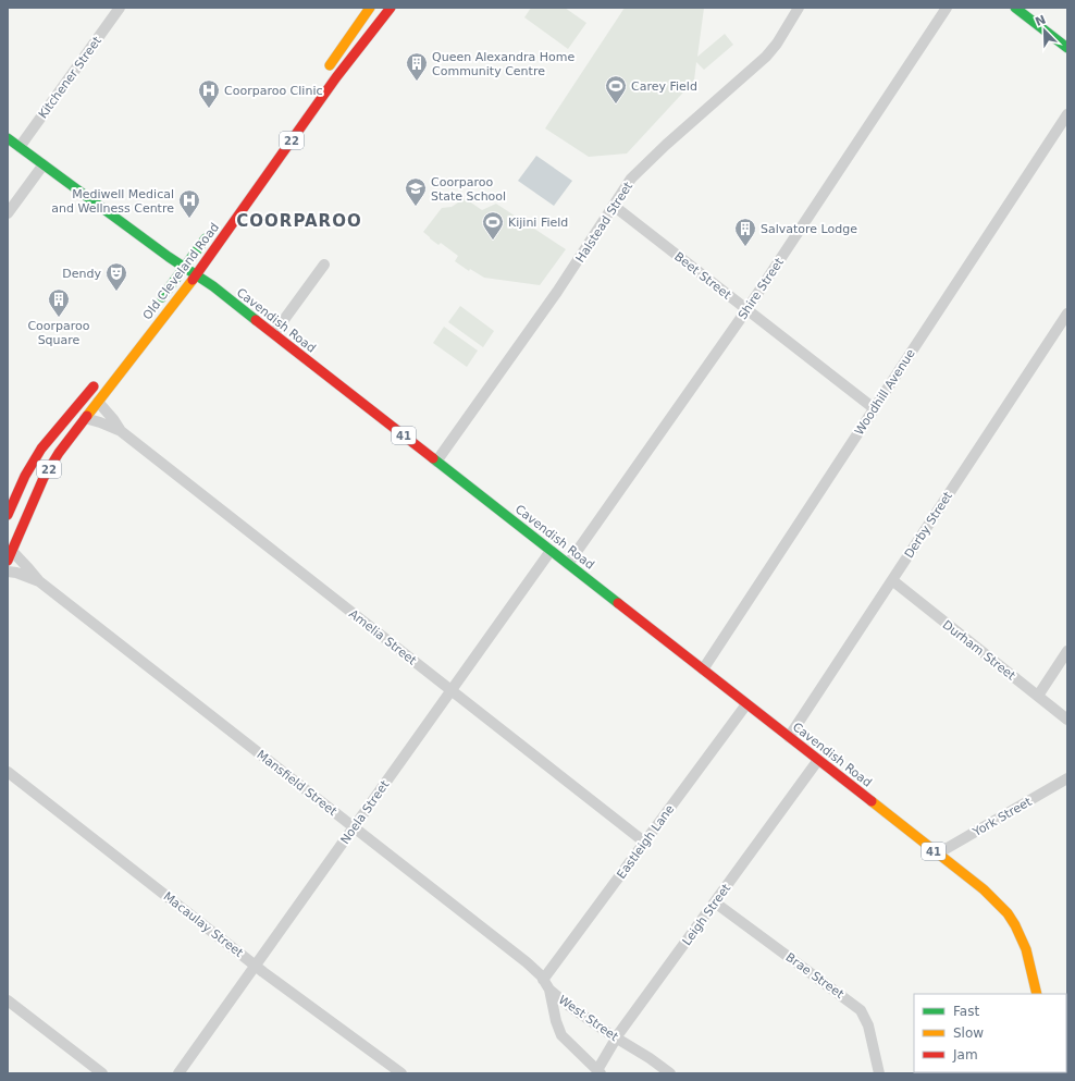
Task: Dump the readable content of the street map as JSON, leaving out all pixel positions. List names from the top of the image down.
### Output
{
  "streets": {
    "main road": [
      "22",
      "Old Cleveland Road",
      "Cavendish Road",
      "41"
    ],
    "street": [
      "Kitchener Street",
      "Halstead Street",
      "Beet Street",
      "Shire Street",
      "Woodhill Avenue",
      "Derby Street",
      "Amelia Street",
      "Durham Street",
      "Mansfield Street",
      "Noela Street",
      "York Street",
      "Eastleigh Lane",
      "Leigh Street",
      "Macaulay Street",
      "Brae Street",
      "West Street"
    ]
  },
  "crossings": [
    ["Kitchener Street", "Cavendish Road"],
    ["Halstead Street", "Beet Street"],
    ["Halstead Street", "Cavendish Road"],
    ["Old Cleveland Road", "Cavendish Road"],
    ["Old Cleveland Road", "Amelia Street"],
    ["Old Cleveland Road", "Mansfield Street"],
    ["Beet Street", "Shire Street"],
    ["Beet Street", "Woodhill Avenue"],
    ["Shire Street", "Cavendish Road"],
    ["Cavendish Road", "Woodhill Avenue"],
    ["Cavendish Road", "Derby Street"],
    ["Cavendish Road", "Noela Street"],
    ["Cavendish Road", "York Street"],
    ["Cavendish Road", "Eastleigh Lane"],
    ["Cavendish Road", "Leigh Street"],
    ["Derby Street", "Durham Street"],
    ["Amelia Street", "Noela Street"],
    ["Amelia Street", "Eastleigh Lane"],
    ["Mansfield Street", "Noela Street"],
    ["Mansfield Street", "Eastleigh Lane"],
    ["Mansfield Street", "West Street"],
    ["Noela Street", "Macaulay Street"],
    ["Leigh Street", "Brae Street"],
    ["Leigh Street", "West Street"]
  ],
  "districts": ["COORPAROO"],
  "places": {
    "building": ["Queen Alexandra Home Community Centre", "Salvatore Lodge", "Coorparoo Square"],
    "sports": ["Carey Field", "Kijini Field"],
    "hospital": ["Coorparoo Clinic", "Mediwell Medical and Wellness Centre"],
    "school or university": ["Coorparoo State School"],
    "theatre": ["Dendy"]
  },
  "legend": ["Fast", "Slow", "Jam"],
  "north": "top left"
}
